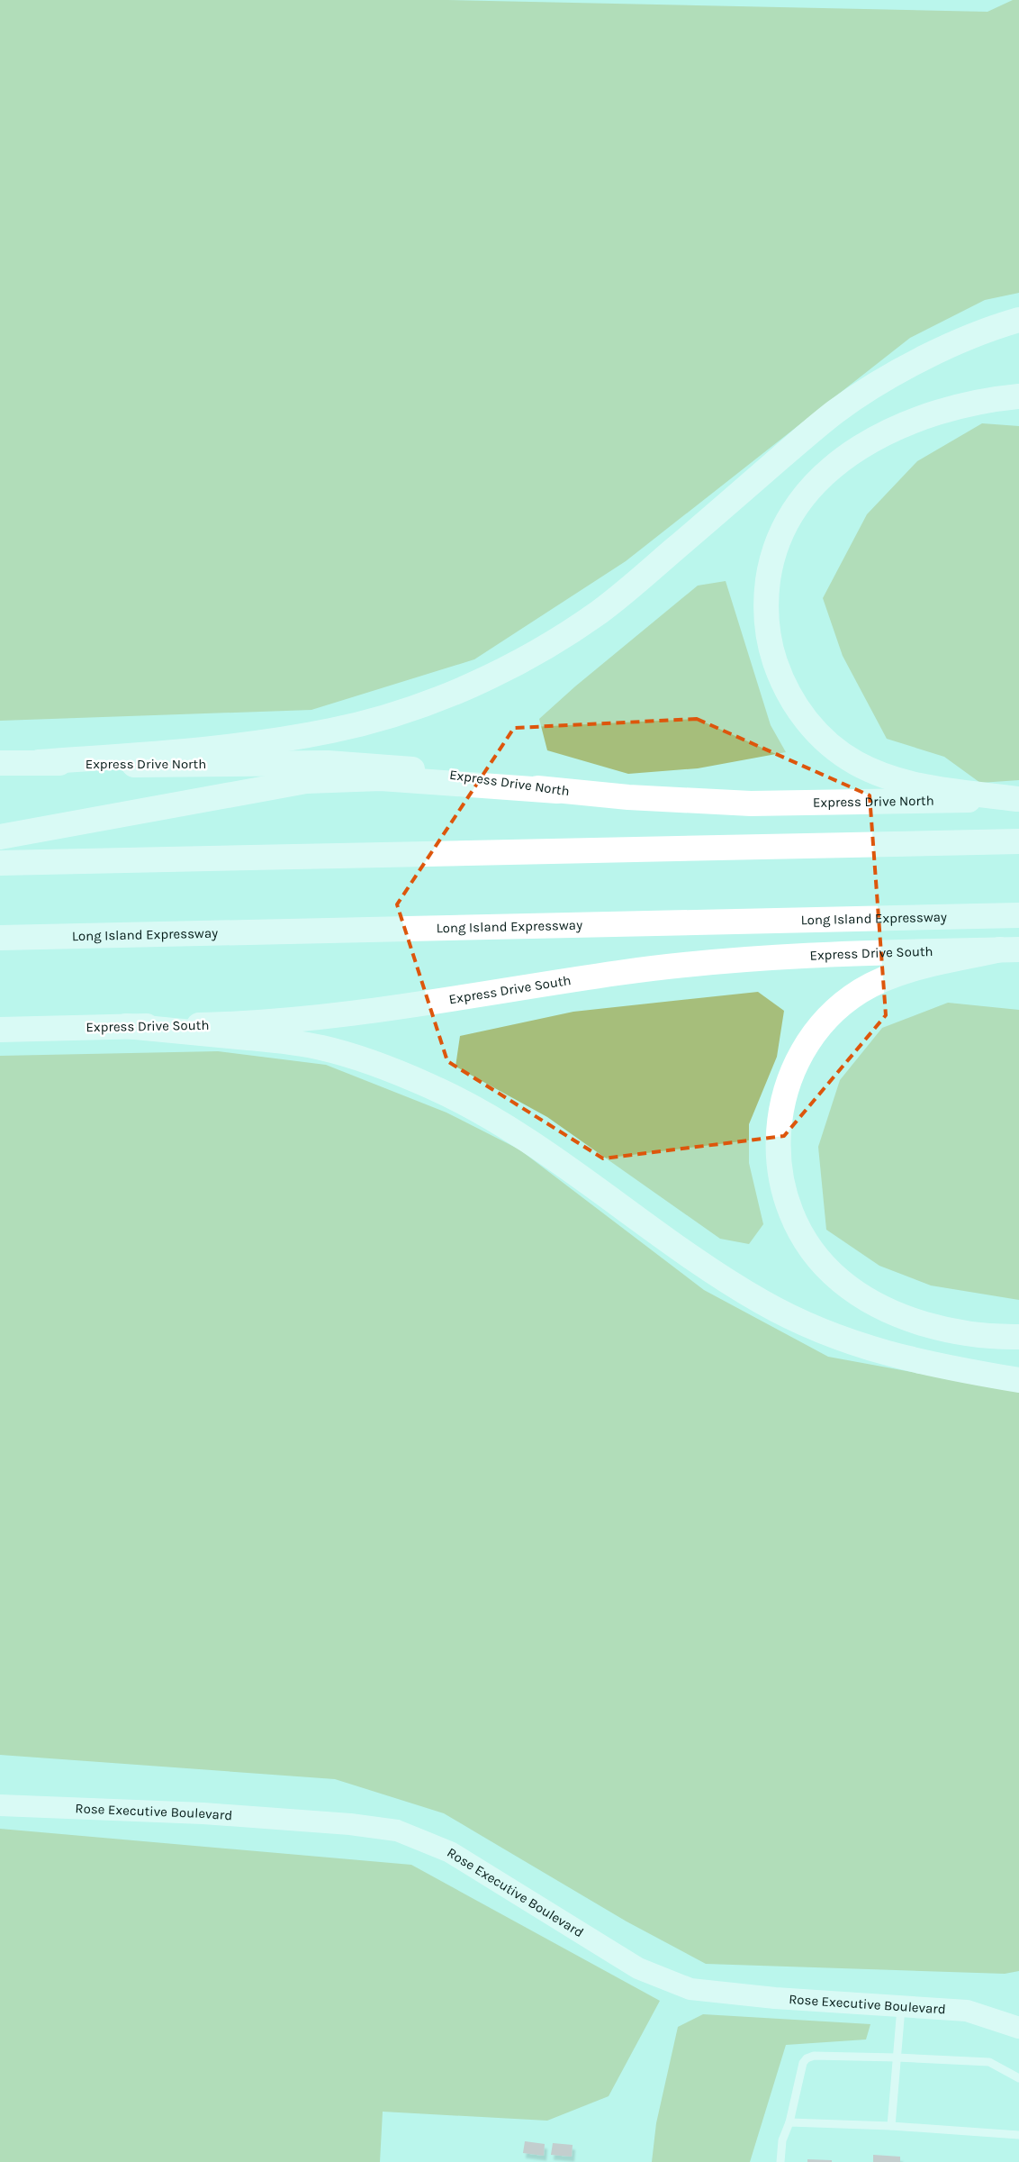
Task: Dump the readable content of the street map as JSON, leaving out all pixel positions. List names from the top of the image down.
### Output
{
  "streets": {
    "main road": ["Express Drive North", "Long Island Expressway", "Express Drive South"],
    "street": ["Rose Executive Boulevard"]
  }
}
